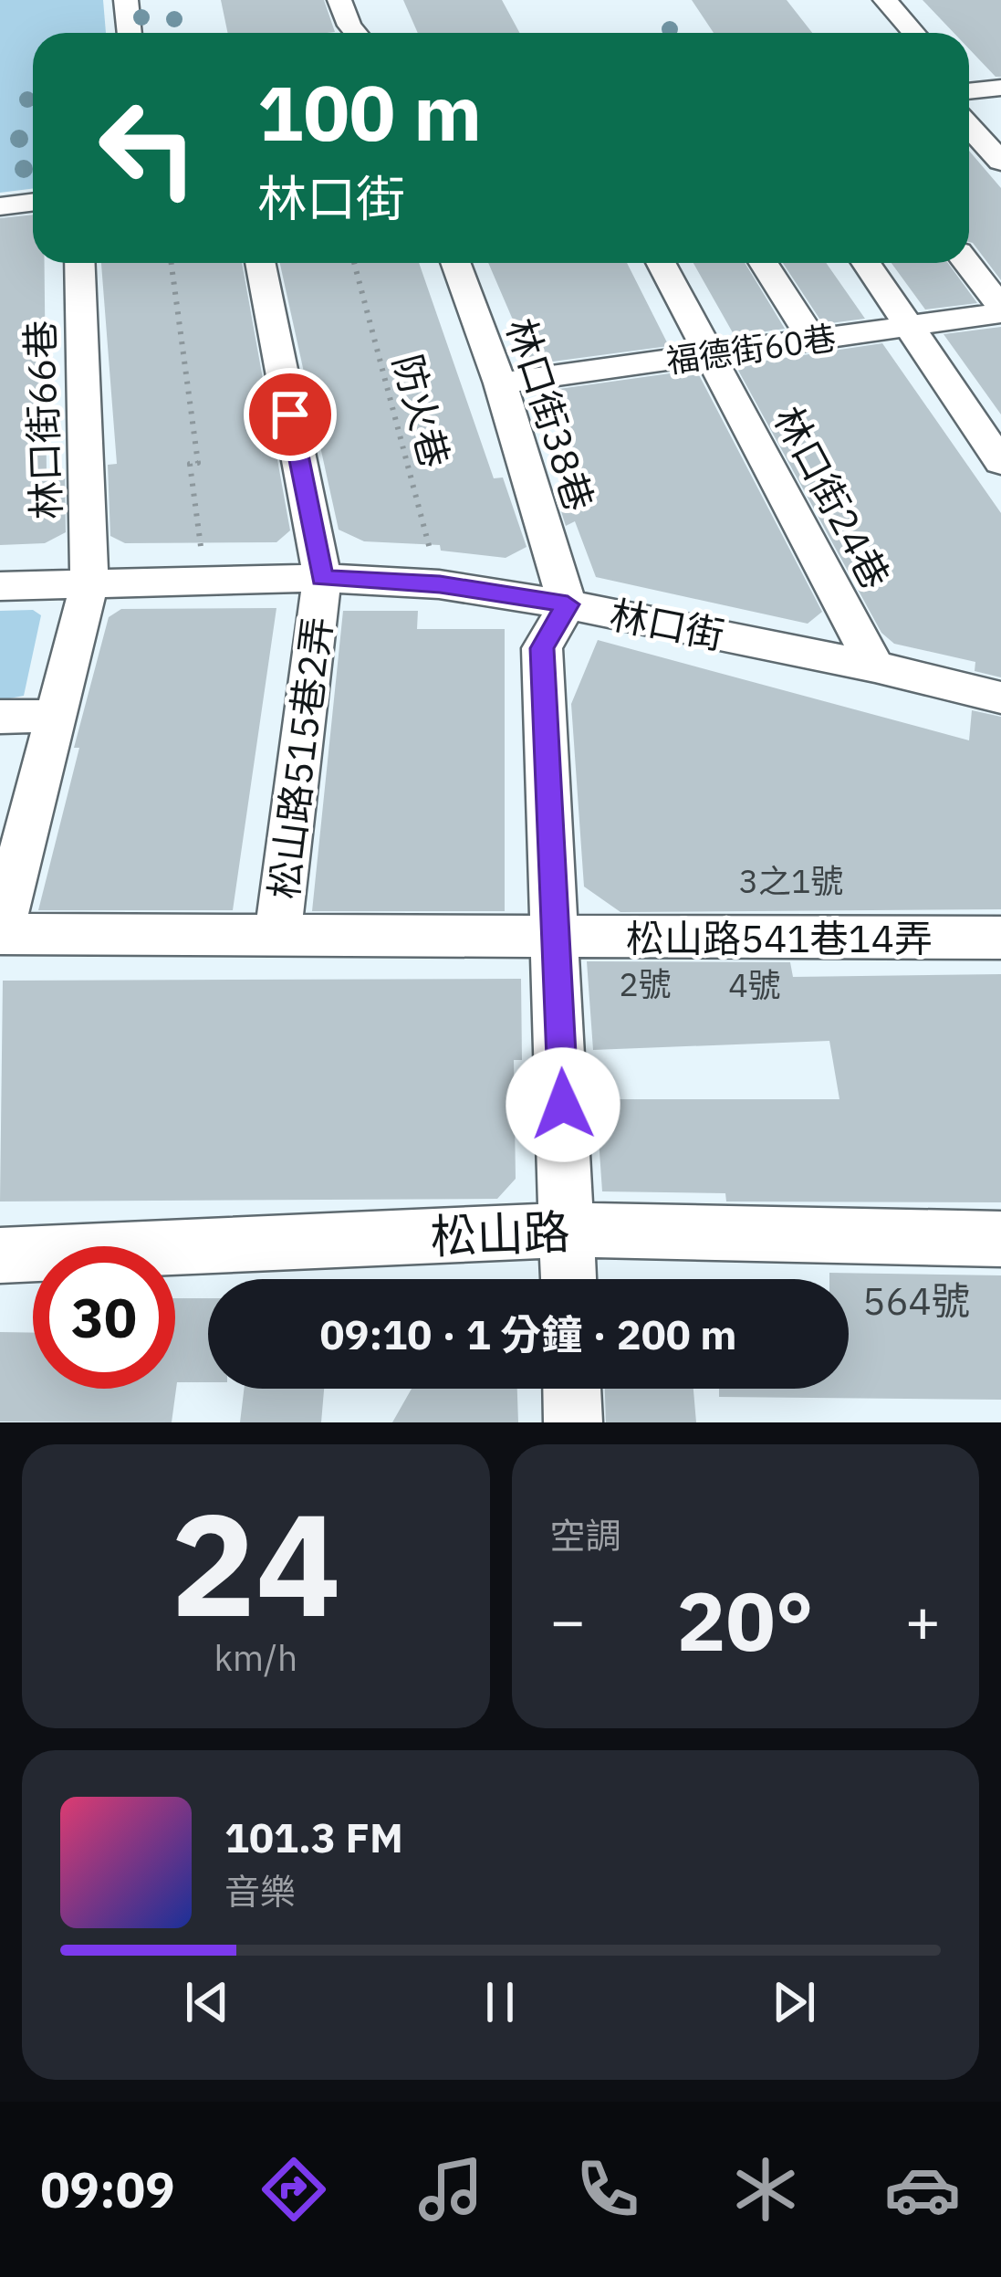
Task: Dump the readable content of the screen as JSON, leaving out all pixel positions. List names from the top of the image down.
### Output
{
  "streets": {
    "street": [
      "福德街60巷",
      "林口街38巷",
      "林口街66巷",
      "林口街24巷",
      "林口街",
      "松山路515巷2弄",
      "松山路541巷14弄",
      "松山路"
    ],
    "path": ["防火巷"]
  },
  "crossings": [
    ["福德街60巷", "林口街38巷"],
    ["福德街60巷", "林口街24巷"],
    ["防火巷", "林口街"],
    ["林口街38巷", "林口街"],
    ["林口街66巷", "林口街"],
    ["林口街66巷", "松山路515巷2弄"],
    ["林口街24巷", "林口街"],
    ["林口街", "松山路515巷2弄"],
    ["松山路515巷2弄", "松山路541巷14弄"]
  ],
  "house_numbers": [
    "3之1號",
    "2號",
    "4號",
    "564號"
  ],
  "page": {
    "turn": ["100 m", "林口街"],
    "limit": "30",
    "trip": "09:10 · 1 分鐘 · 200 m",
    "tile": [
      ["24", "km/h"],
      "空調"
    ],
    "heat": ["−", "20°", "+"],
    "song": ["101.3 FM", "音樂"],
    "tabs": "09:09"
  }
}
